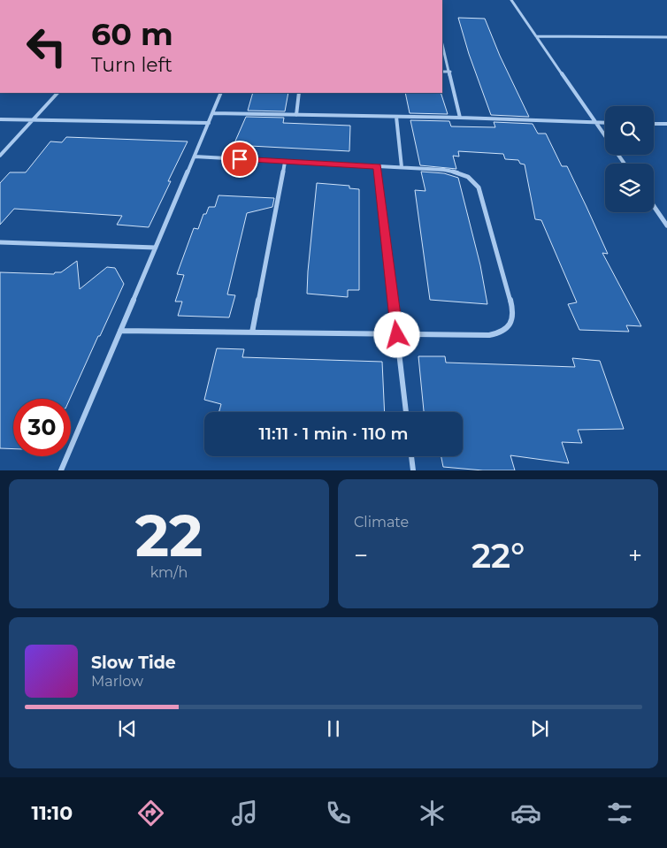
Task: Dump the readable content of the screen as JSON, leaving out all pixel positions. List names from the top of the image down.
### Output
{
  "page": {
    "turn": ["60 m", "Turn left"],
    "limit": "30",
    "trip": "11:11 · 1 min · 110 m",
    "tile": [
      ["22", "km/h"],
      "Climate"
    ],
    "heat": ["−", "22°", "+"],
    "song": ["Slow Tide", "Marlow"],
    "tabs": "11:10"
  }
}
